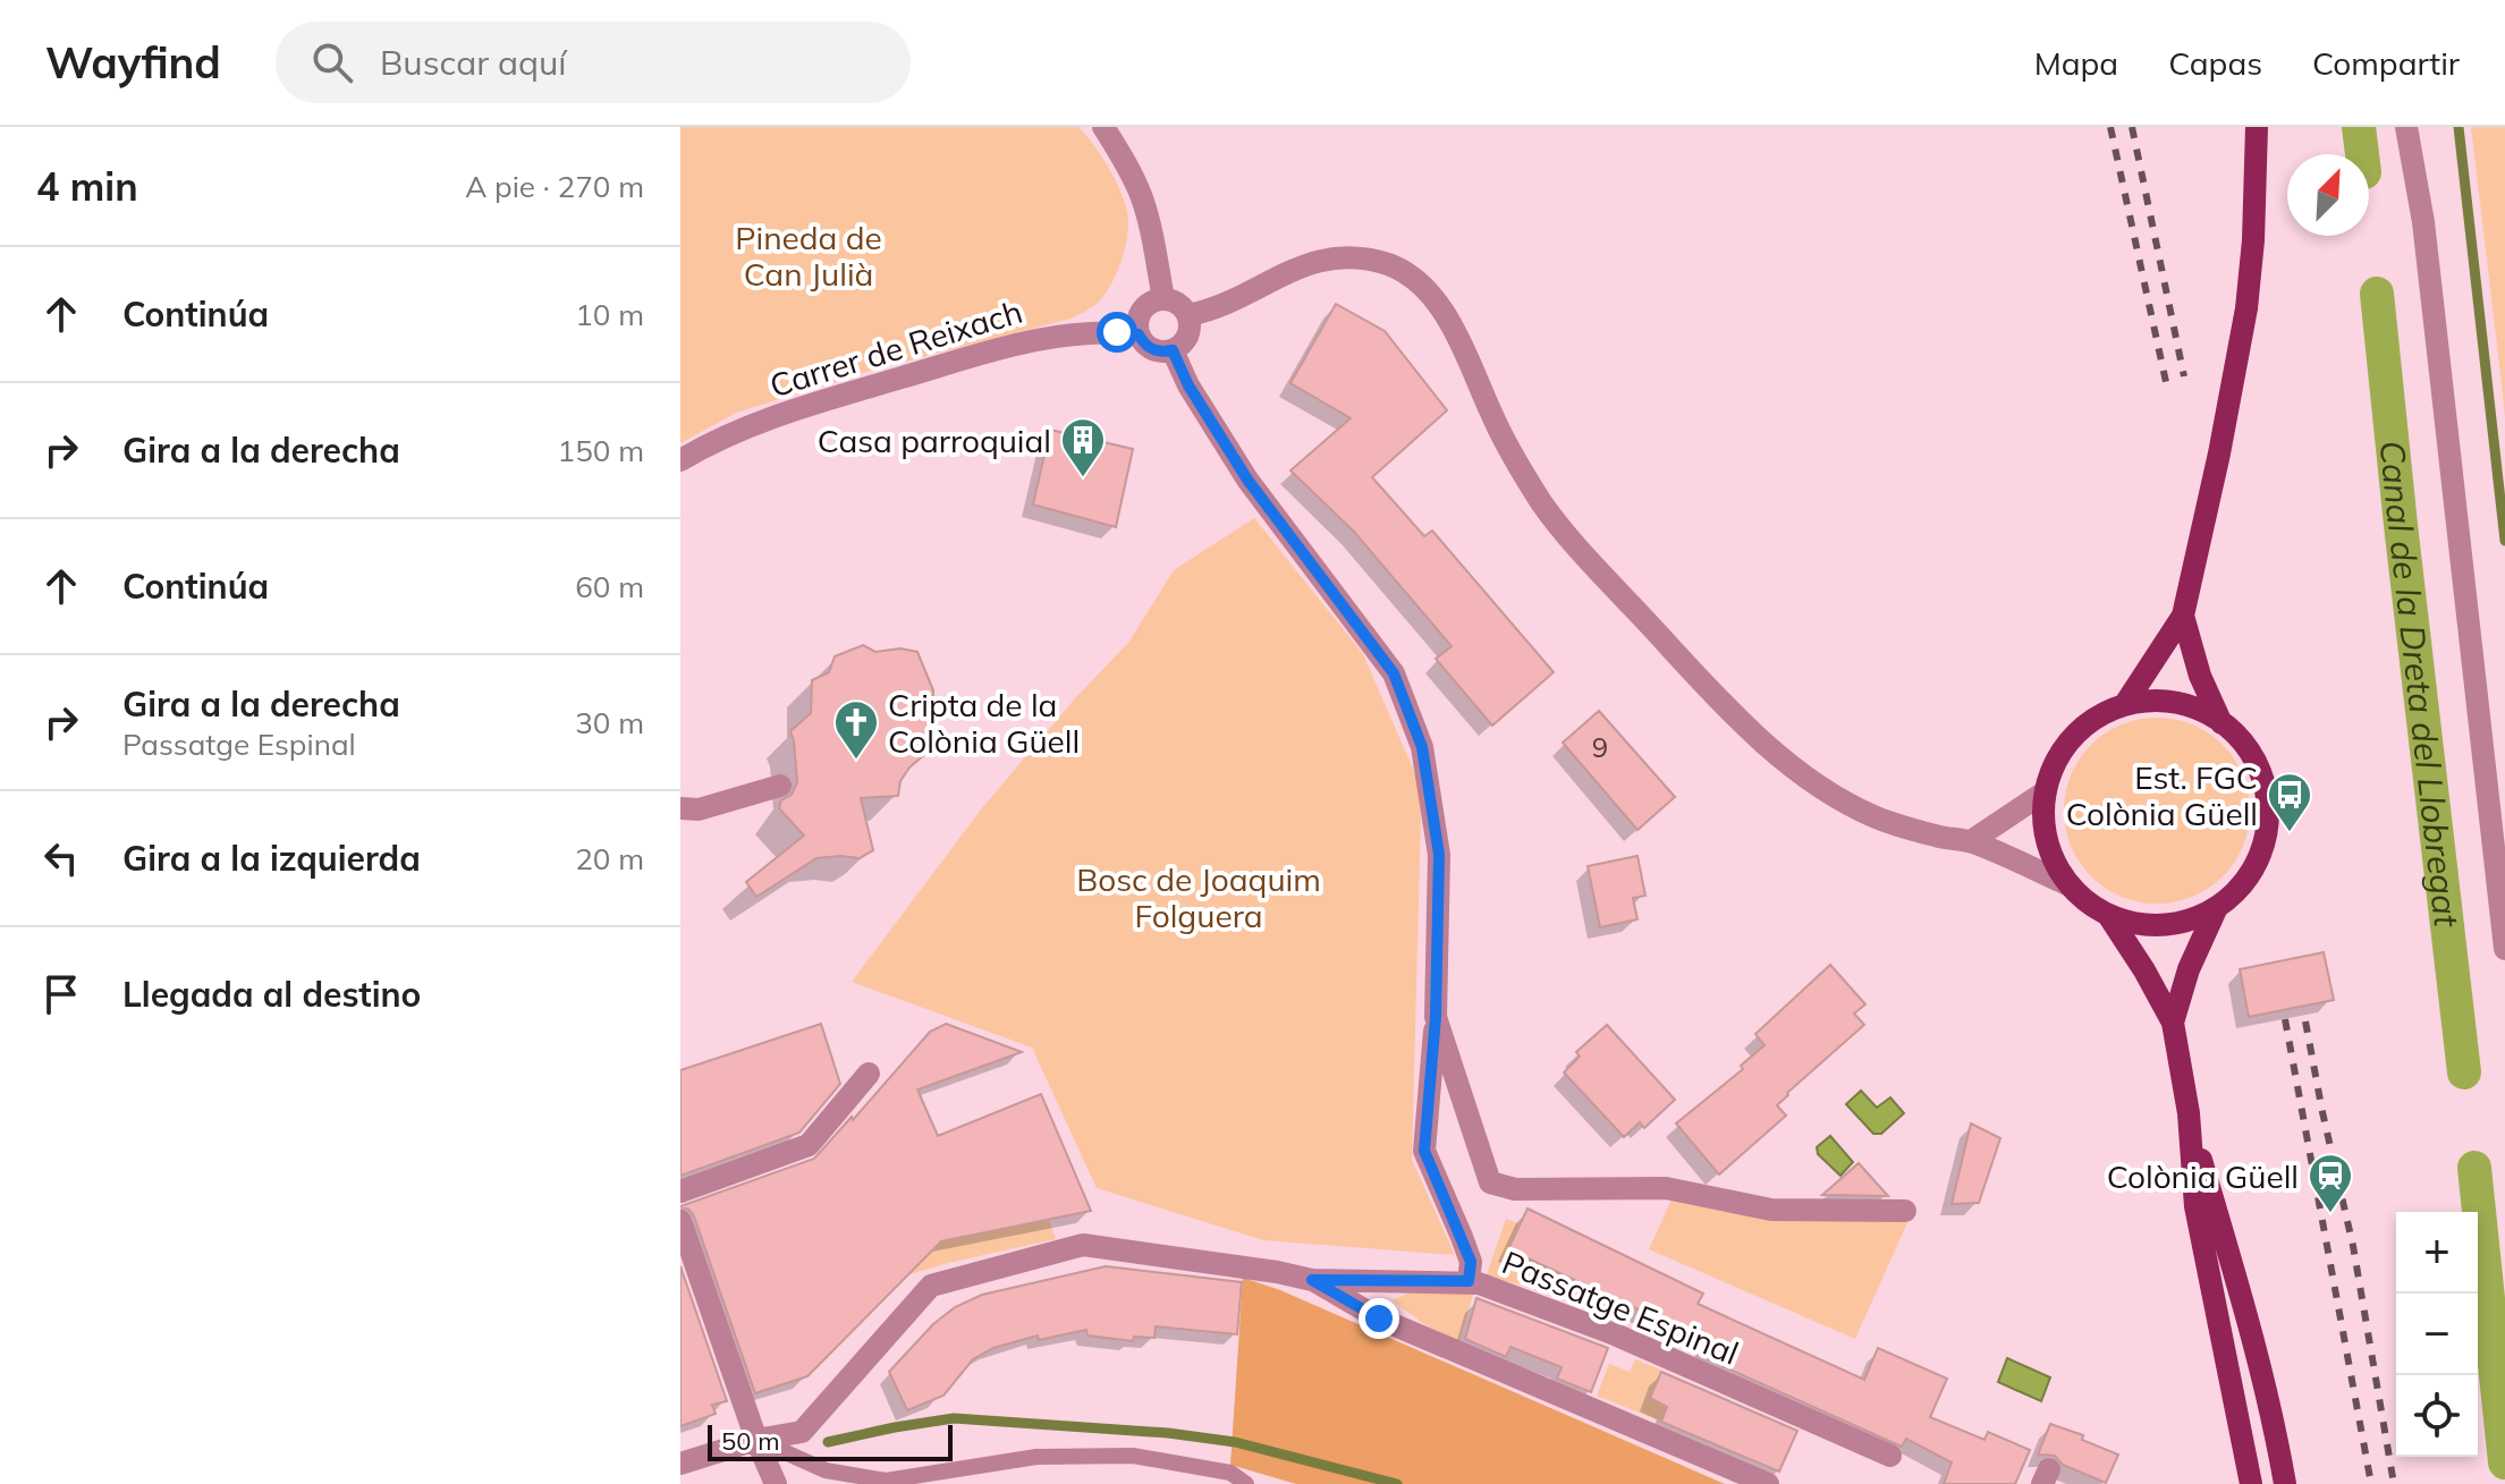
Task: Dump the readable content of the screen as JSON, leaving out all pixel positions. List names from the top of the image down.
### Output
{
  "streets": {
    "street": ["Carrer de Reixach", "Passatge Espinal"]
  },
  "water": ["Canal de la Dreta del Llobregat"],
  "parks": ["Pineda de Can Julià", "Bosc de Joaquim Folguera"],
  "places": {
    "building": ["Casa parroquial"],
    "church": ["Cripta de la Colònia Güell"],
    "bus stop": ["Est. FGC Colònia Güell"],
    "station": ["Colònia Güell"]
  },
  "house_numbers": ["9"],
  "scale_bar": "50 m",
  "north": "top right",
  "page": {
    "header": "Wayfind",
    "search": "Buscar aquí",
    "nav": ["Mapa", "Capas", "Compartir"],
    "heading": ["4 min", "A pie · 270 m"],
    "list": [
      ["Continúa", "10 m"],
      ["Gira a la derecha", "150 m"],
      ["Continúa", "60 m"],
      ["Gira a la derecha", "Passatge Espinal", "30 m"],
      ["Gira a la izquierda", "20 m"],
      "Llegada al destino"
    ],
    "map_buttons": ["+", "−"],
    "scale": "50 m"
  }
}
